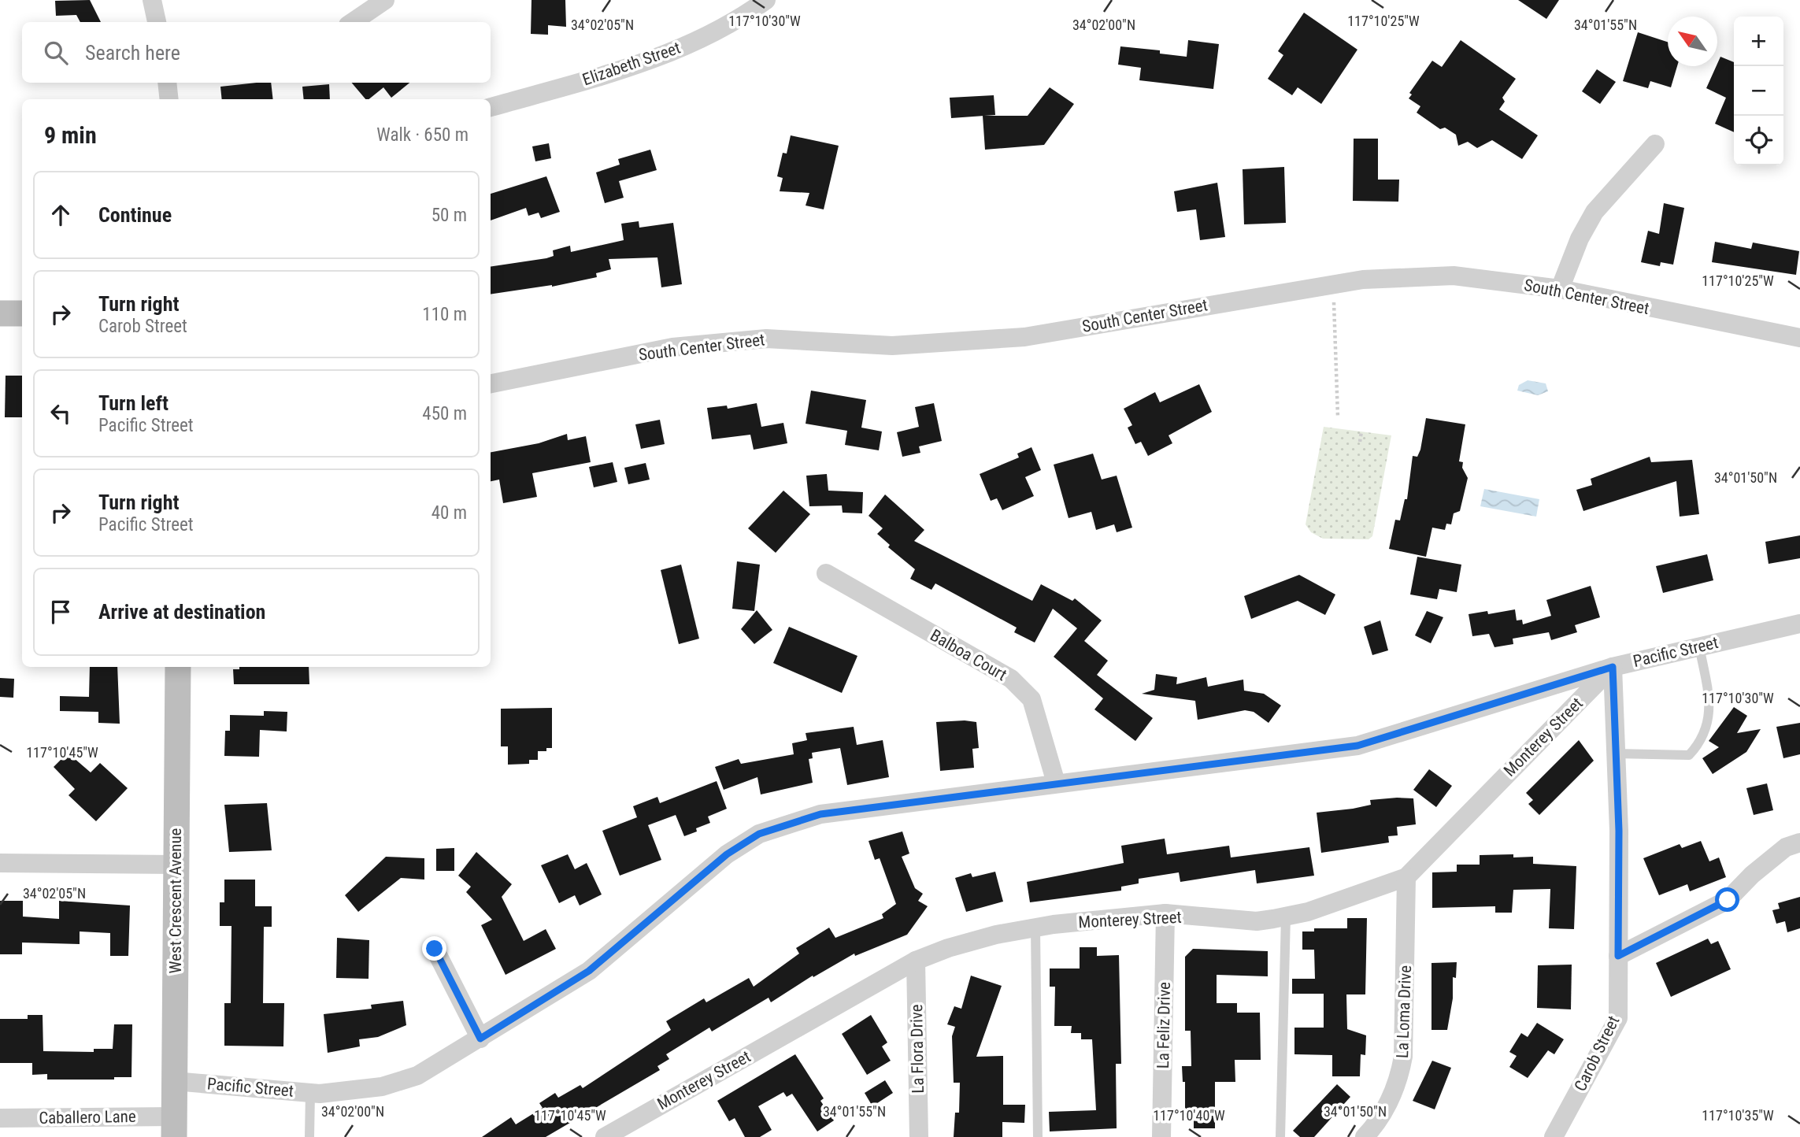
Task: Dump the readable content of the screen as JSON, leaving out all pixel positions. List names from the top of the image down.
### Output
{
  "streets": {
    "street": [
      "Elizabeth Street",
      "South Center Street",
      "Pacific Street",
      "Balboa Court",
      "Monterey Street",
      "West Crescent Avenue",
      "La Loma Drive",
      "La Feliz Drive",
      "La Flora Drive",
      "Carob Street",
      "Caballero Lane"
    ]
  },
  "crossings": [
    ["Pacific Street", "Balboa Court"],
    ["Pacific Street", "Monterey Street"],
    ["Pacific Street", "West Crescent Avenue"],
    ["Pacific Street", "Carob Street"],
    ["Monterey Street", "La Loma Drive"],
    ["Monterey Street", "La Feliz Drive"],
    ["Monterey Street", "La Flora Drive"],
    ["Monterey Street", "Carob Street"],
    ["West Crescent Avenue", "Caballero Lane"]
  ],
  "north": "top left",
  "page": {
    "map_buttons": ["+", "−"],
    "search": "Search here",
    "heading": ["9 min", "Walk · 650 m"],
    "list": [
      ["Continue", "50 m"],
      ["Turn right", "Carob Street", "110 m"],
      ["Turn left", "Pacific Street", "450 m"],
      ["Turn right", "Pacific Street", "40 m"],
      "Arrive at destination"
    ]
  },
  "coordinates": [
    "117°10'30\"W",
    "117°10'25\"W",
    "34°02'05\"N",
    "34°02'00\"N",
    "34°01'55\"N",
    "34°01'50\"N",
    "117°10'45\"W",
    "117°10'40\"W",
    "117°10'35\"W"
  ]
}
